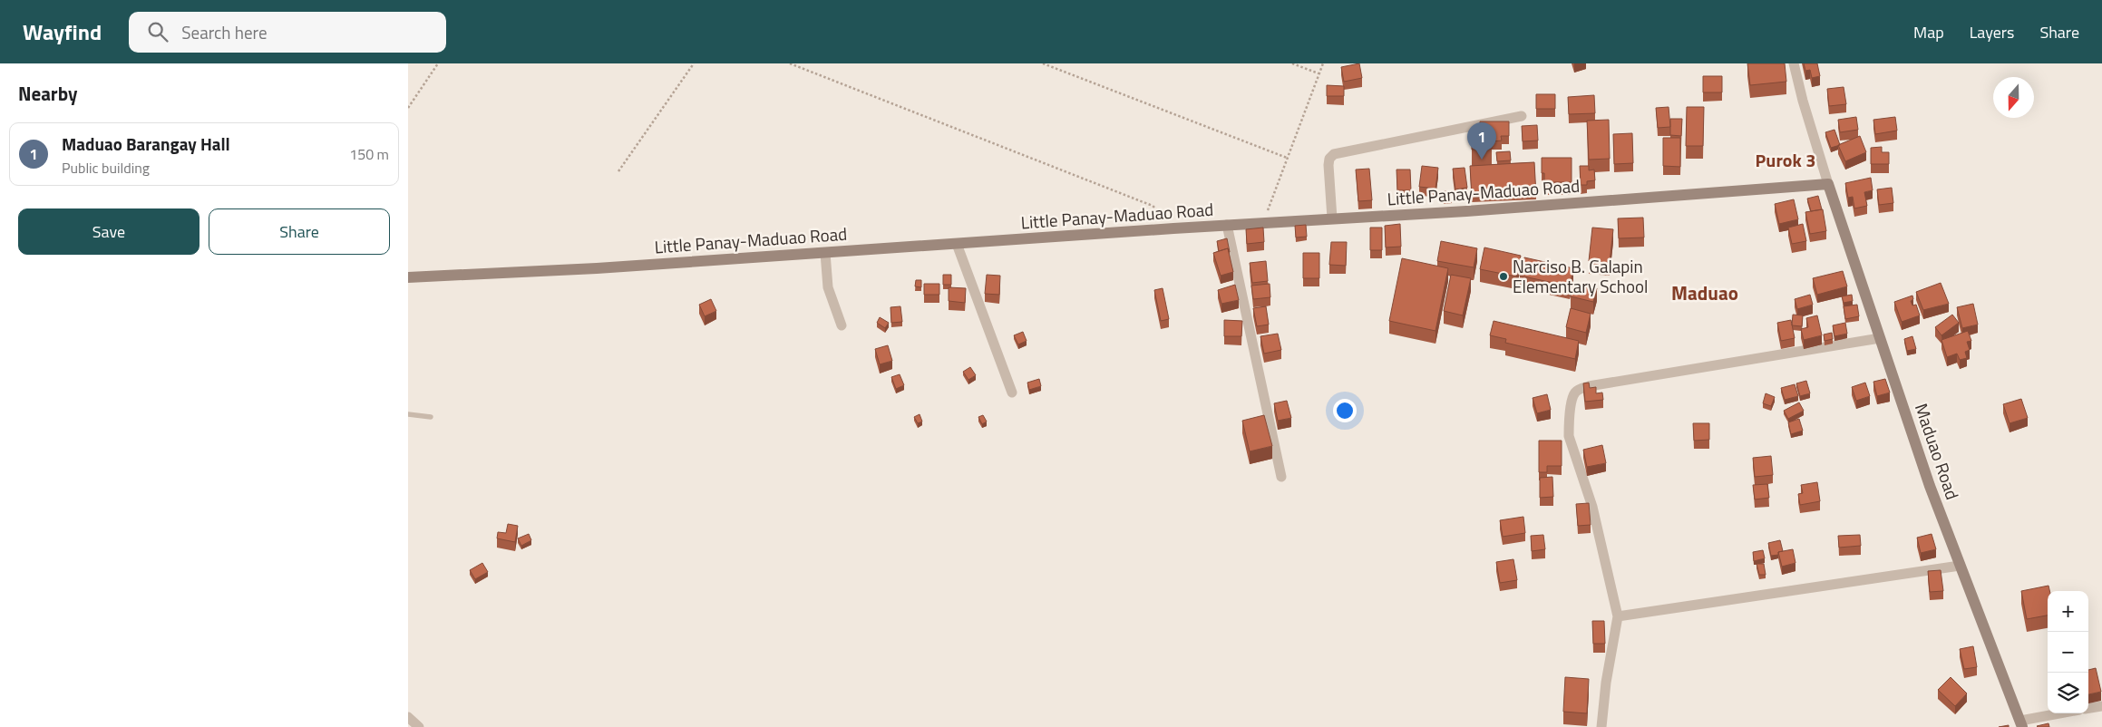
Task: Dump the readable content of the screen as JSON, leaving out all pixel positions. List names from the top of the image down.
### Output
{
  "streets": {
    "main road": ["Little Panay-Maduao Road", "Maduao Road"]
  },
  "crossings": [
    ["Little Panay-Maduao Road", "Maduao Road"]
  ],
  "districts": ["Purok 3", "Maduao"],
  "places": ["Narciso B. Galapin Elementary School"],
  "north": "bottom",
  "page": {
    "header": "Wayfind",
    "search": "Search here",
    "nav": ["Map", "Layers", "Share"],
    "heading": "Nearby",
    "list": [
      {
        "mark": "1",
        "name": "Maduao Barangay Hall",
        "note": "Public building",
        "value": "150 m"
      }
    ],
    "pins": "1",
    "buttons": ["Save", "Share"],
    "map_buttons": ["+", "−"]
  }
}
